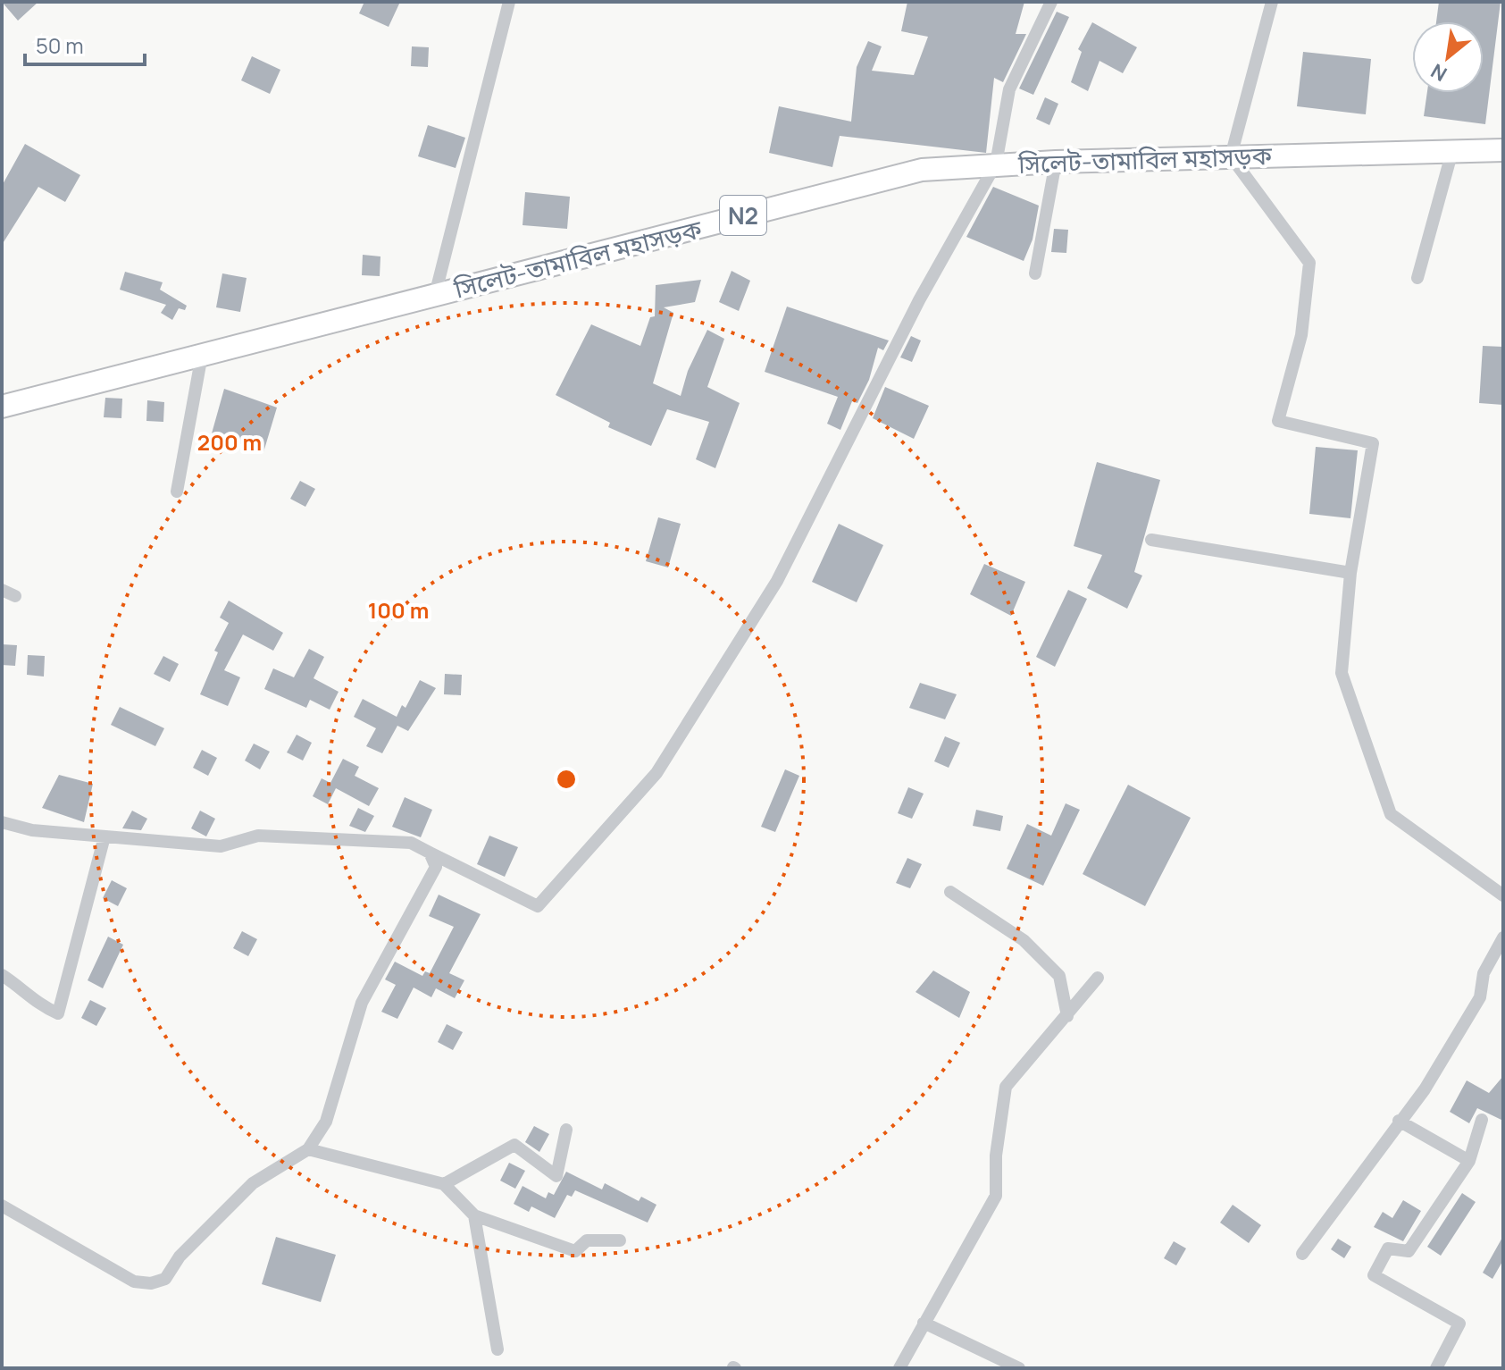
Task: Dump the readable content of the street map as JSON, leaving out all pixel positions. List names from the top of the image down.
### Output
{
  "streets": {
    "highway": ["সিলেট-তামাবিল মহাসড়ক", "N2"]
  },
  "scale_bar": "50 m",
  "north": "bottom left",
  "rings": ["200 m", "100 m"]
}
